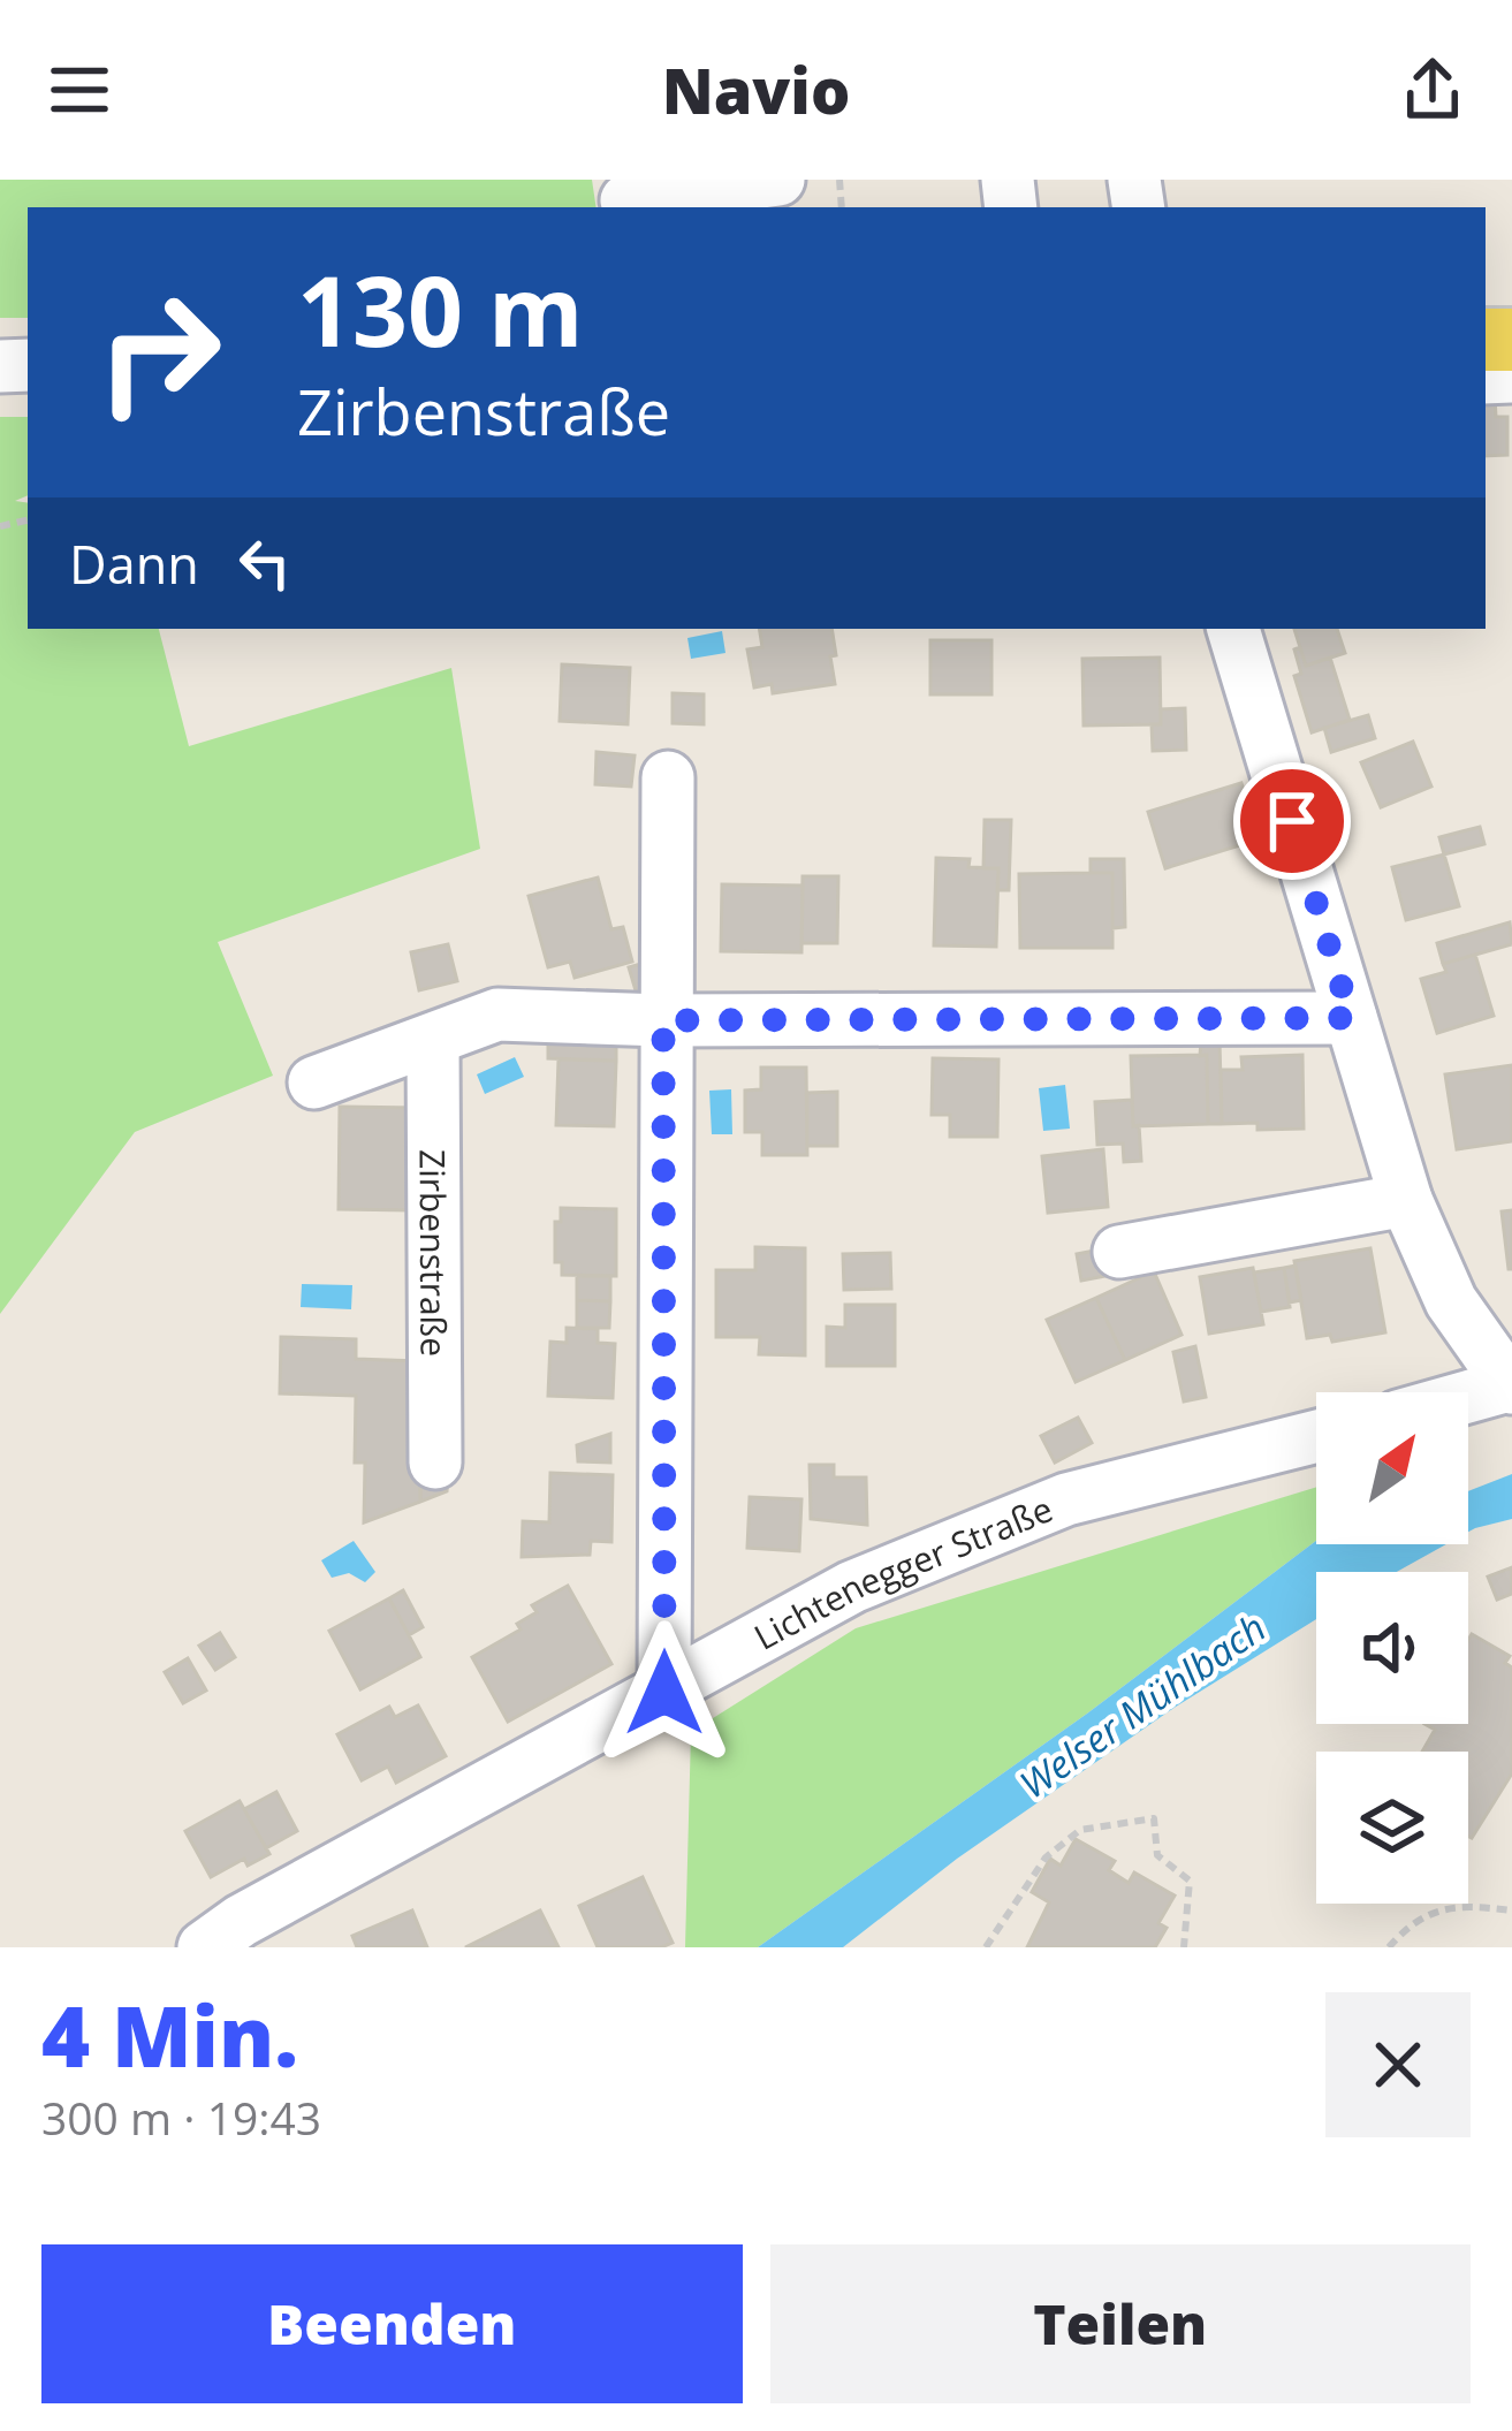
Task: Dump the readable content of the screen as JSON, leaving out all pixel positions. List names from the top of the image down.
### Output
{
  "streets": {
    "street": ["Zirbenstraße", "Lichtenegger Straße"]
  },
  "water": ["Welser Mühlbach"],
  "north": "top right",
  "page": {
    "header": "Navio",
    "turn": ["130 m", "Zirbenstraße"],
    "then": "Dann",
    "heading": ["4 Min.", "300 m · 19:43"],
    "buttons": ["Beenden", "Teilen"]
  }
}
